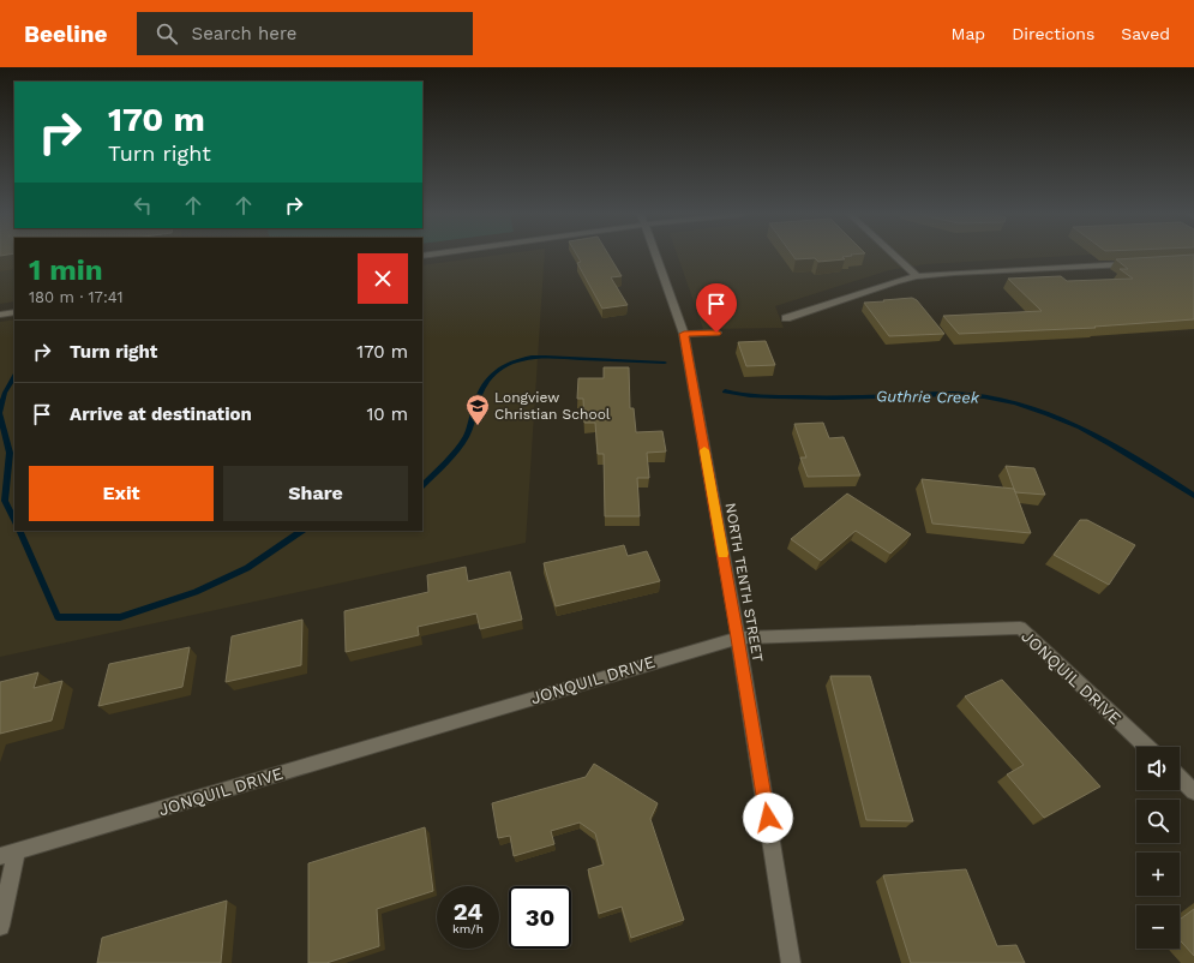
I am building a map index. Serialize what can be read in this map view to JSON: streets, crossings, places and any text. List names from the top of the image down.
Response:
{
  "streets": {
    "street": ["NORTH TENTH STREET", "JONQUIL DRIVE"]
  },
  "crossings": [
    ["NORTH TENTH STREET", "JONQUIL DRIVE"]
  ],
  "water": ["Guthrie Creek"],
  "places": {
    "school or university": ["Longview Christian School"]
  },
  "page": {
    "header": "Beeline",
    "search": "Search here",
    "nav": ["Map", "Directions", "Saved"],
    "turn": ["170 m", "Turn right"],
    "heading": ["1 min", "180 m · 17:41"],
    "list": [
      {
        "name": "Turn right",
        "value": "170 m"
      },
      {
        "name": "Arrive at destination",
        "value": "10 m"
      }
    ],
    "buttons": ["Exit", "Share"],
    "map_buttons": ["+", "−"],
    "speed": "24 km/h",
    "limit": "30"
  }
}
